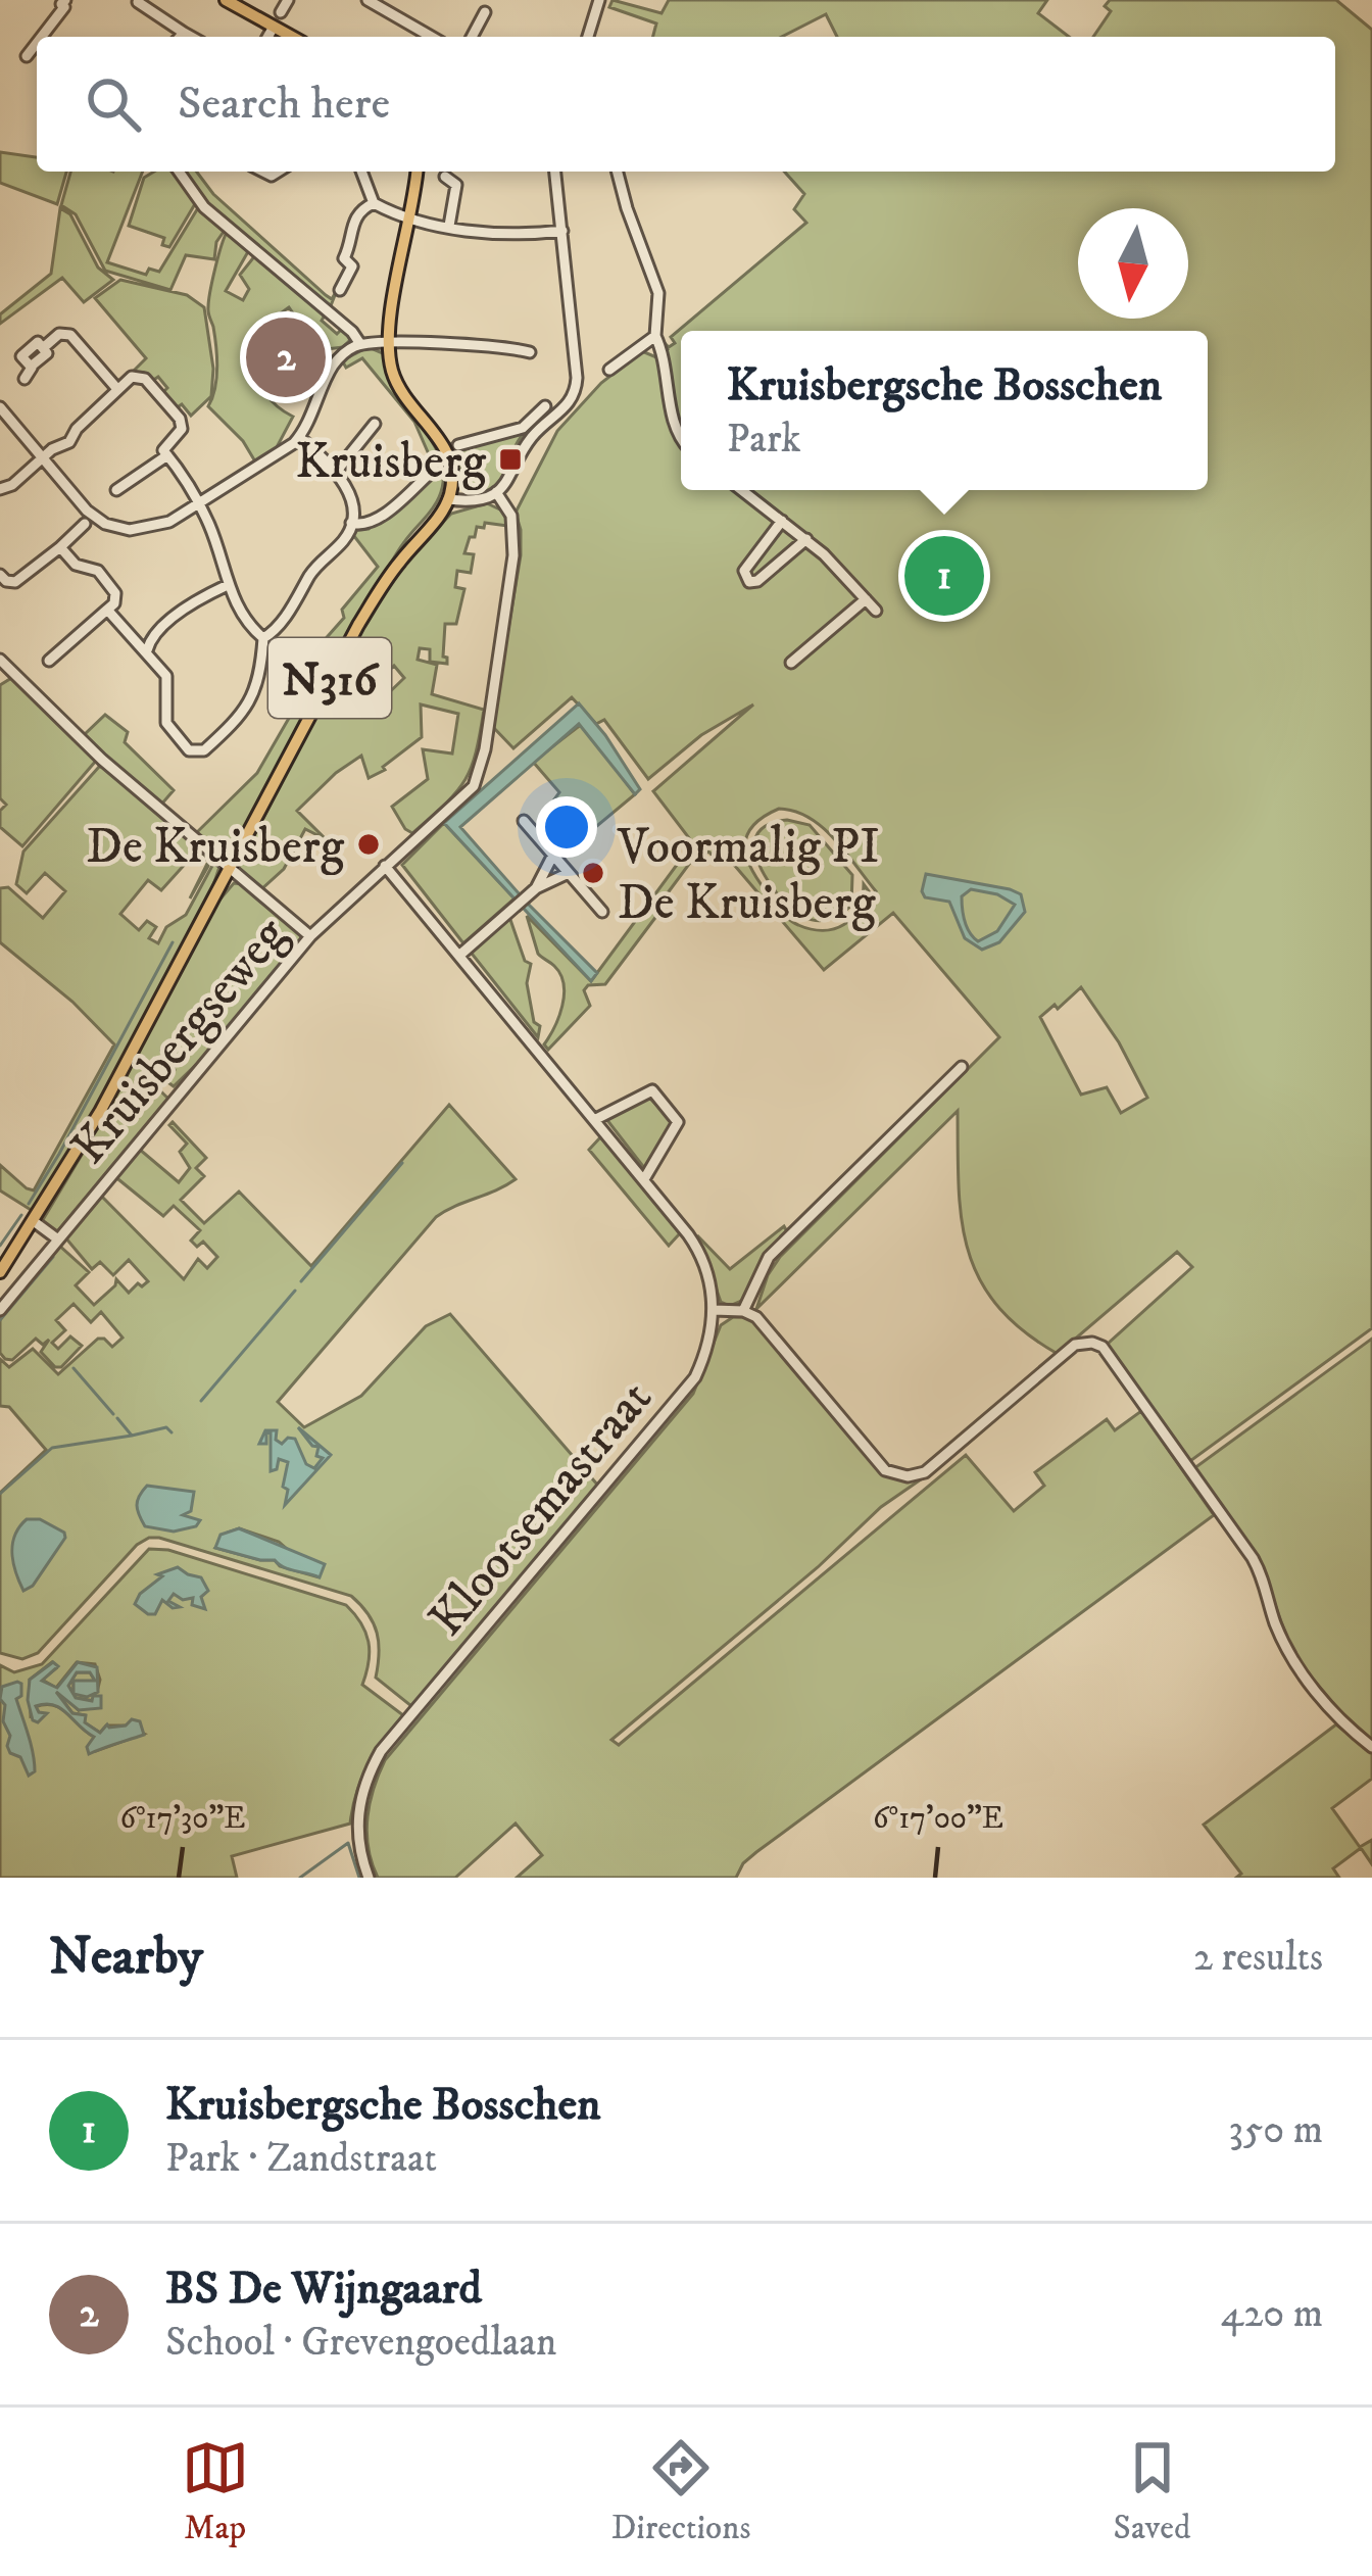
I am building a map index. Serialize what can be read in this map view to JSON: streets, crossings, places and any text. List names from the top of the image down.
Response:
{
  "streets": {
    "main road": ["N316"],
    "street": ["Kruisbergseweg", "Klootsemastraat"]
  },
  "places": {
    "transit": ["Kruisberg"],
    "other": ["De Kruisberg", "Voormalig PI De Kruisberg"]
  },
  "north": "bottom",
  "page": {
    "search": "Search here",
    "pins": ["2", "1"],
    "popup": ["Kruisbergsche Bosschen", "Park"],
    "heading": ["Nearby", "2 results"],
    "list": [
      {
        "mark": "1",
        "name": "Kruisbergsche Bosschen",
        "note": "Park · Zandstraat",
        "value": "350 m"
      },
      {
        "mark": "2",
        "name": "BS De Wijngaard",
        "note": "School · Grevengoedlaan",
        "value": "420 m"
      }
    ],
    "nav": ["Map", "Directions", "Saved"]
  },
  "coordinates": ["6°17'30\"E", "6°17'00\"E"]
}
